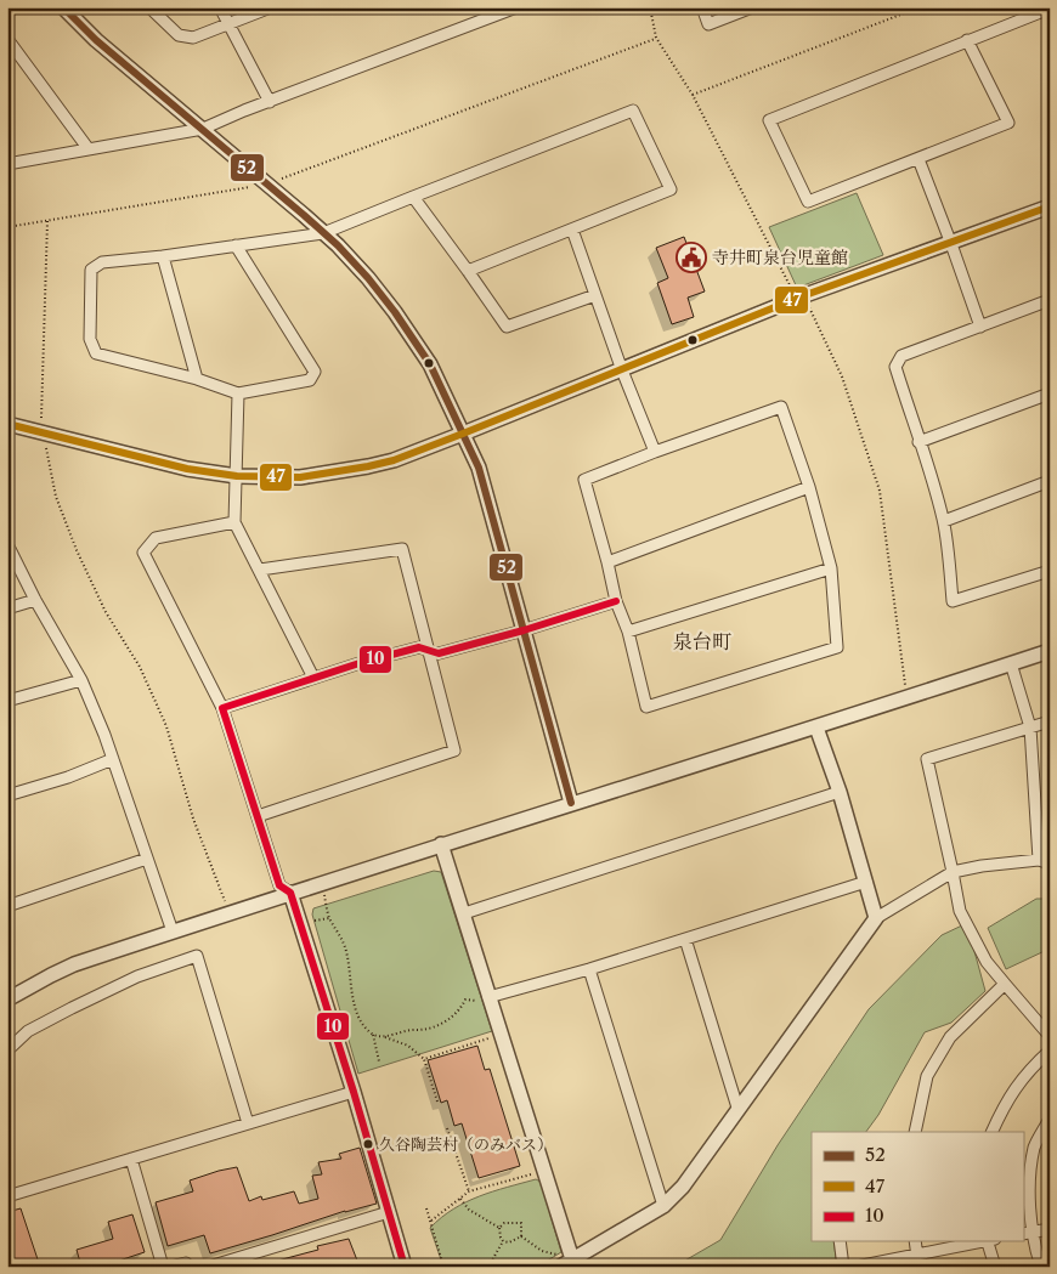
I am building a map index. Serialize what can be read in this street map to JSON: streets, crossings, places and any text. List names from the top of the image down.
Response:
{
  "districts": ["泉台町"],
  "places": {
    "public building": ["寺井町泉台児童館"],
    "other": ["久谷陶芸村（のみバス）"]
  },
  "lines": ["transit line 52", "transit line 47", "transit line 10"],
  "legend": ["52", "47", "10"]
}
